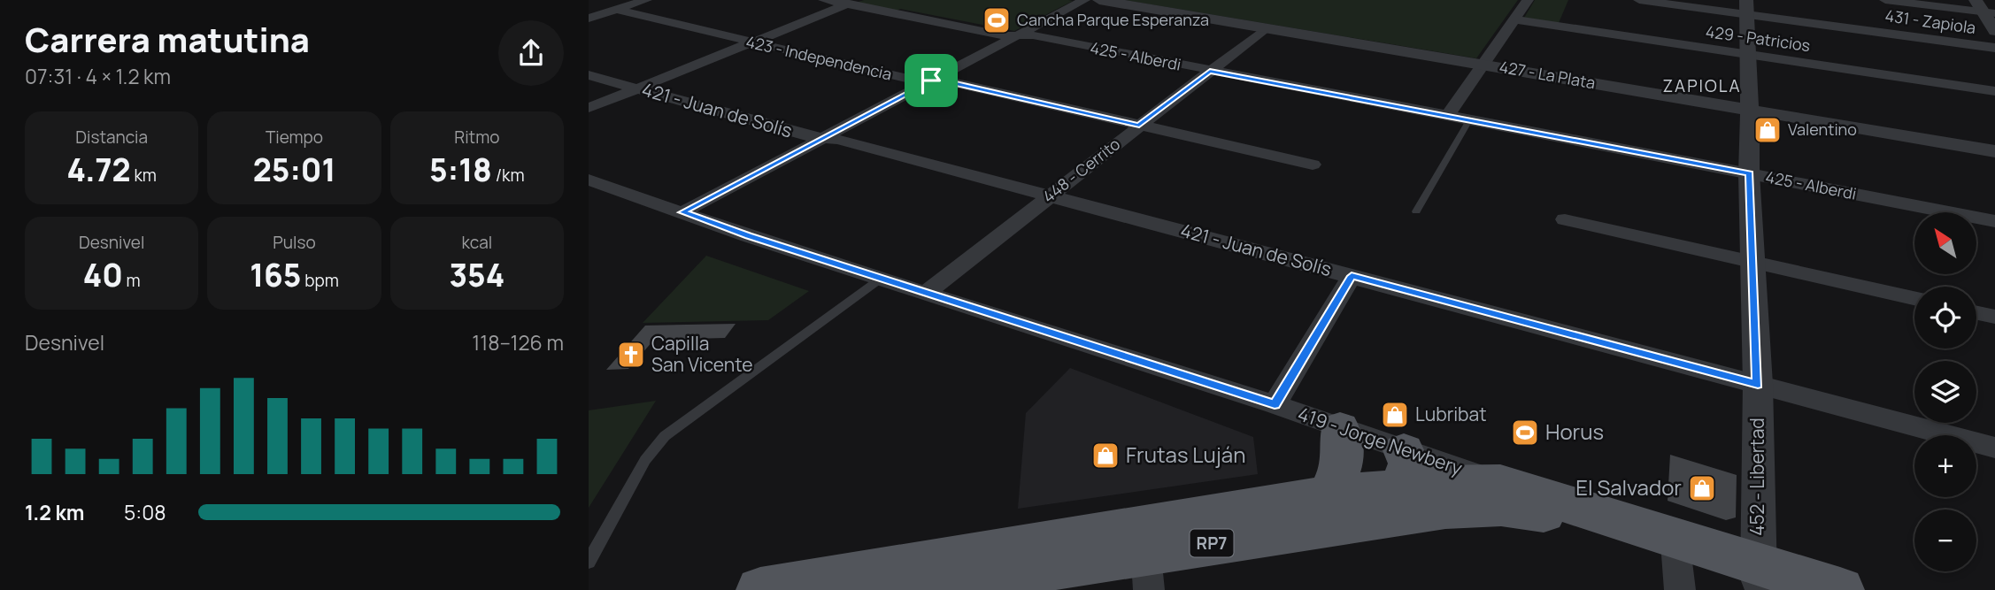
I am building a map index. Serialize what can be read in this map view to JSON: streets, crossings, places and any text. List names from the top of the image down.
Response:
{
  "streets": {
    "main road": ["RP7"],
    "street": [
      "431 - Zapiola",
      "429 - Patricios",
      "425 - Alberdi",
      "423 - Independencia",
      "427 - La Plata",
      "421 - Juan de Solís",
      "448 - Cerrito",
      "419 - Jorge Newbery",
      "452 - Libertad"
    ]
  },
  "crossings": [
    ["431 - Zapiola", "452 - Libertad"],
    ["429 - Patricios", "452 - Libertad"],
    ["425 - Alberdi", "448 - Cerrito"],
    ["425 - Alberdi", "452 - Libertad"],
    ["423 - Independencia", "448 - Cerrito"],
    ["427 - La Plata", "448 - Cerrito"],
    ["427 - La Plata", "452 - Libertad"],
    ["421 - Juan de Solís", "448 - Cerrito"],
    ["421 - Juan de Solís", "452 - Libertad"],
    ["448 - Cerrito", "419 - Jorge Newbery"],
    ["419 - Jorge Newbery", "RP7"],
    ["452 - Libertad", "RP7"]
  ],
  "districts": ["ZAPIOLA"],
  "places": {
    "sports": ["Cancha Parque Esperanza", "Horus"],
    "shop": [
      "Valentino",
      "Lubribat",
      "Frutas Luján",
      "El Salvador"
    ],
    "church": ["Capilla San Vicente"]
  },
  "north": "top left",
  "page": {
    "heading": ["Carrera matutina", "07:31 · 4 × 1.2 km"],
    "stats": [
      ["Distancia", "4.72 km"],
      ["Tiempo", "25:01"],
      ["Ritmo", "5:18 /km"],
      ["Desnivel", "40 m"],
      ["Pulso", "165 bpm"],
      ["kcal", "354"]
    ],
    "map_buttons": ["+", "−"],
    "chart": ["Desnivel", "118–126 m"],
    "list": [
      {
        "name": "1.2 km",
        "note": "5:08"
      }
    ]
  }
}
